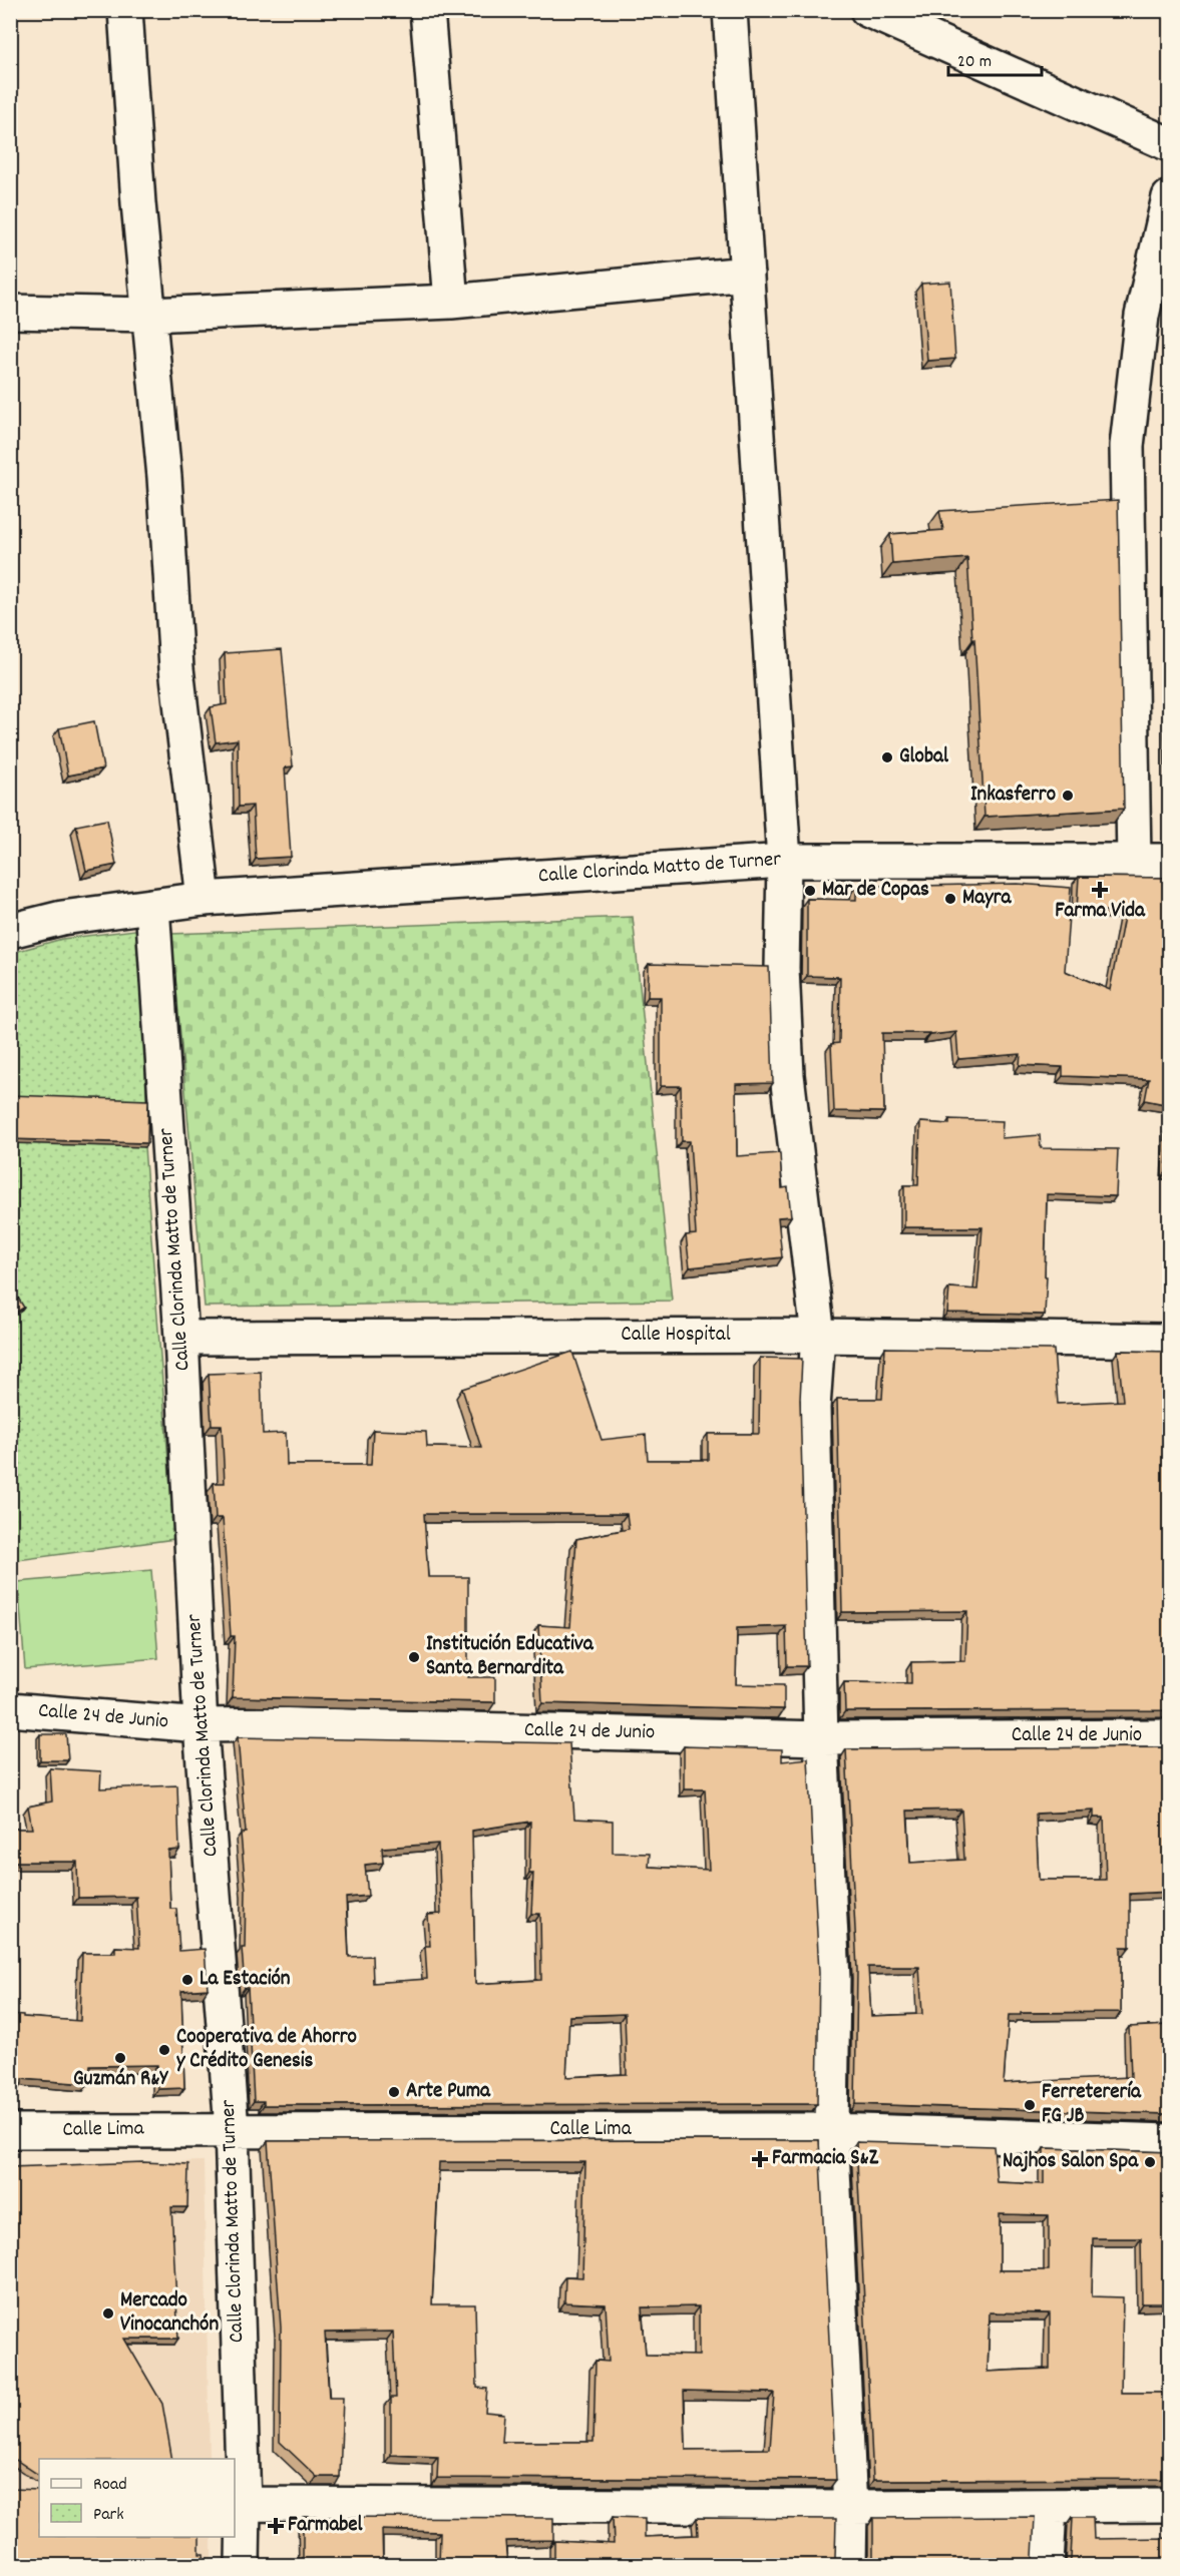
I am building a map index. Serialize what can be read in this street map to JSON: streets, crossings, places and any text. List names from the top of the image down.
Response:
{
  "streets": {
    "street": [
      "Calle Clorinda Matto de Turner",
      "Calle Hospital",
      "Calle 24 de Junio",
      "Calle Lima"
    ]
  },
  "crossings": [
    ["Calle Clorinda Matto de Turner", "Calle Hospital"],
    ["Calle Clorinda Matto de Turner", "Calle 24 de Junio"],
    ["Calle Clorinda Matto de Turner", "Calle Lima"]
  ],
  "places": {
    "other": [
      "Global",
      "Inkasferro",
      "Mar de Copas",
      "Mayra",
      "Institución Educativa Santa Bernardita",
      "La Estación",
      "Cooperativa de Ahorro y Crédito Genesis",
      "Guzmán R&Y",
      "Arte Puma",
      "Ferreterería FG JB",
      "Najhos Salon Spa",
      "Mercado Vinocanchón"
    ],
    "health": ["Farma Vida", "Farmacia S&Z", "Farmabel"]
  },
  "legend": ["Road", "Park"],
  "scale_bar": "20 m"
}
